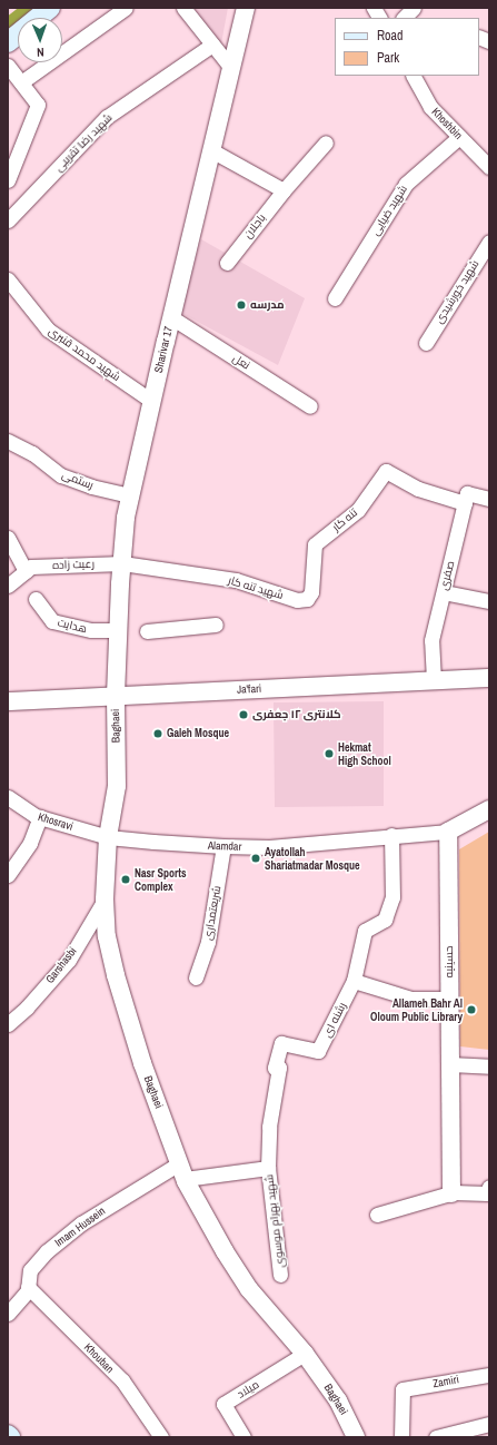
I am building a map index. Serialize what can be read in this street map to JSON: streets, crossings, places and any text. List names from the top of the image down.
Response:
{
  "streets": {
    "street": [
      "Khoshbin",
      "شهید رضا تقریبی",
      "شهید ضیایی",
      "باجلان",
      "شهید خورشیدی",
      "Sharivar 17",
      "شهید محمد قنبری",
      "نعل",
      "رستمی",
      "تنه کار",
      "رعیت زاده",
      "صفری",
      "شهید تنه کار",
      "هدایت",
      "Ja'fari",
      "Baghaei",
      "Khosravi",
      "Alamdar",
      "شریعتمداری",
      "حسینیه",
      "Garshasbi",
      "رشنه ای",
      "شهید بهرام موسوی",
      "Imam Hussein",
      "Khouban",
      "Zamiri",
      "میلاد"
    ]
  },
  "crossings": [
    ["Khoshbin", "شهید ضیایی"],
    ["Sharivar 17", "شهید محمد قنبری"],
    ["Sharivar 17", "نعل"],
    ["Sharivar 17", "رستمی"],
    ["Sharivar 17", "رعیت زاده"],
    ["Sharivar 17", "شهید تنه کار"],
    ["Sharivar 17", "هدایت"],
    ["Sharivar 17", "Ja'fari"],
    ["Sharivar 17", "Baghaei"],
    ["تنه کار", "صفری"],
    ["تنه کار", "شهید تنه کار"],
    ["رعیت زاده", "شهید تنه کار"],
    ["صفری", "Ja'fari"],
    ["Ja'fari", "Baghaei"],
    ["Baghaei", "Khosravi"],
    ["Baghaei", "Alamdar"],
    ["Baghaei", "Garshasbi"],
    ["Baghaei", "Imam Hussein"],
    ["Baghaei", "میلاد"],
    ["Khosravi", "Alamdar"],
    ["Alamdar", "شریعتمداری"],
    ["Alamdar", "حسینیه"],
    ["Alamdar", "رشنه ای"],
    ["رشنه ای", "شهید بهرام موسوی"],
    ["Imam Hussein", "Khouban"]
  ],
  "places": [
    "مدرسه",
    "کلانتری ۱۲ جعفری",
    "Galeh Mosque",
    "Hekmat High School",
    "Ayatollah Shariatmadar Mosque",
    "Nasr Sports Complex",
    "Allameh Bahr Al Oloum Public Library"
  ],
  "legend": ["Road", "Park"],
  "north": "bottom"
}
